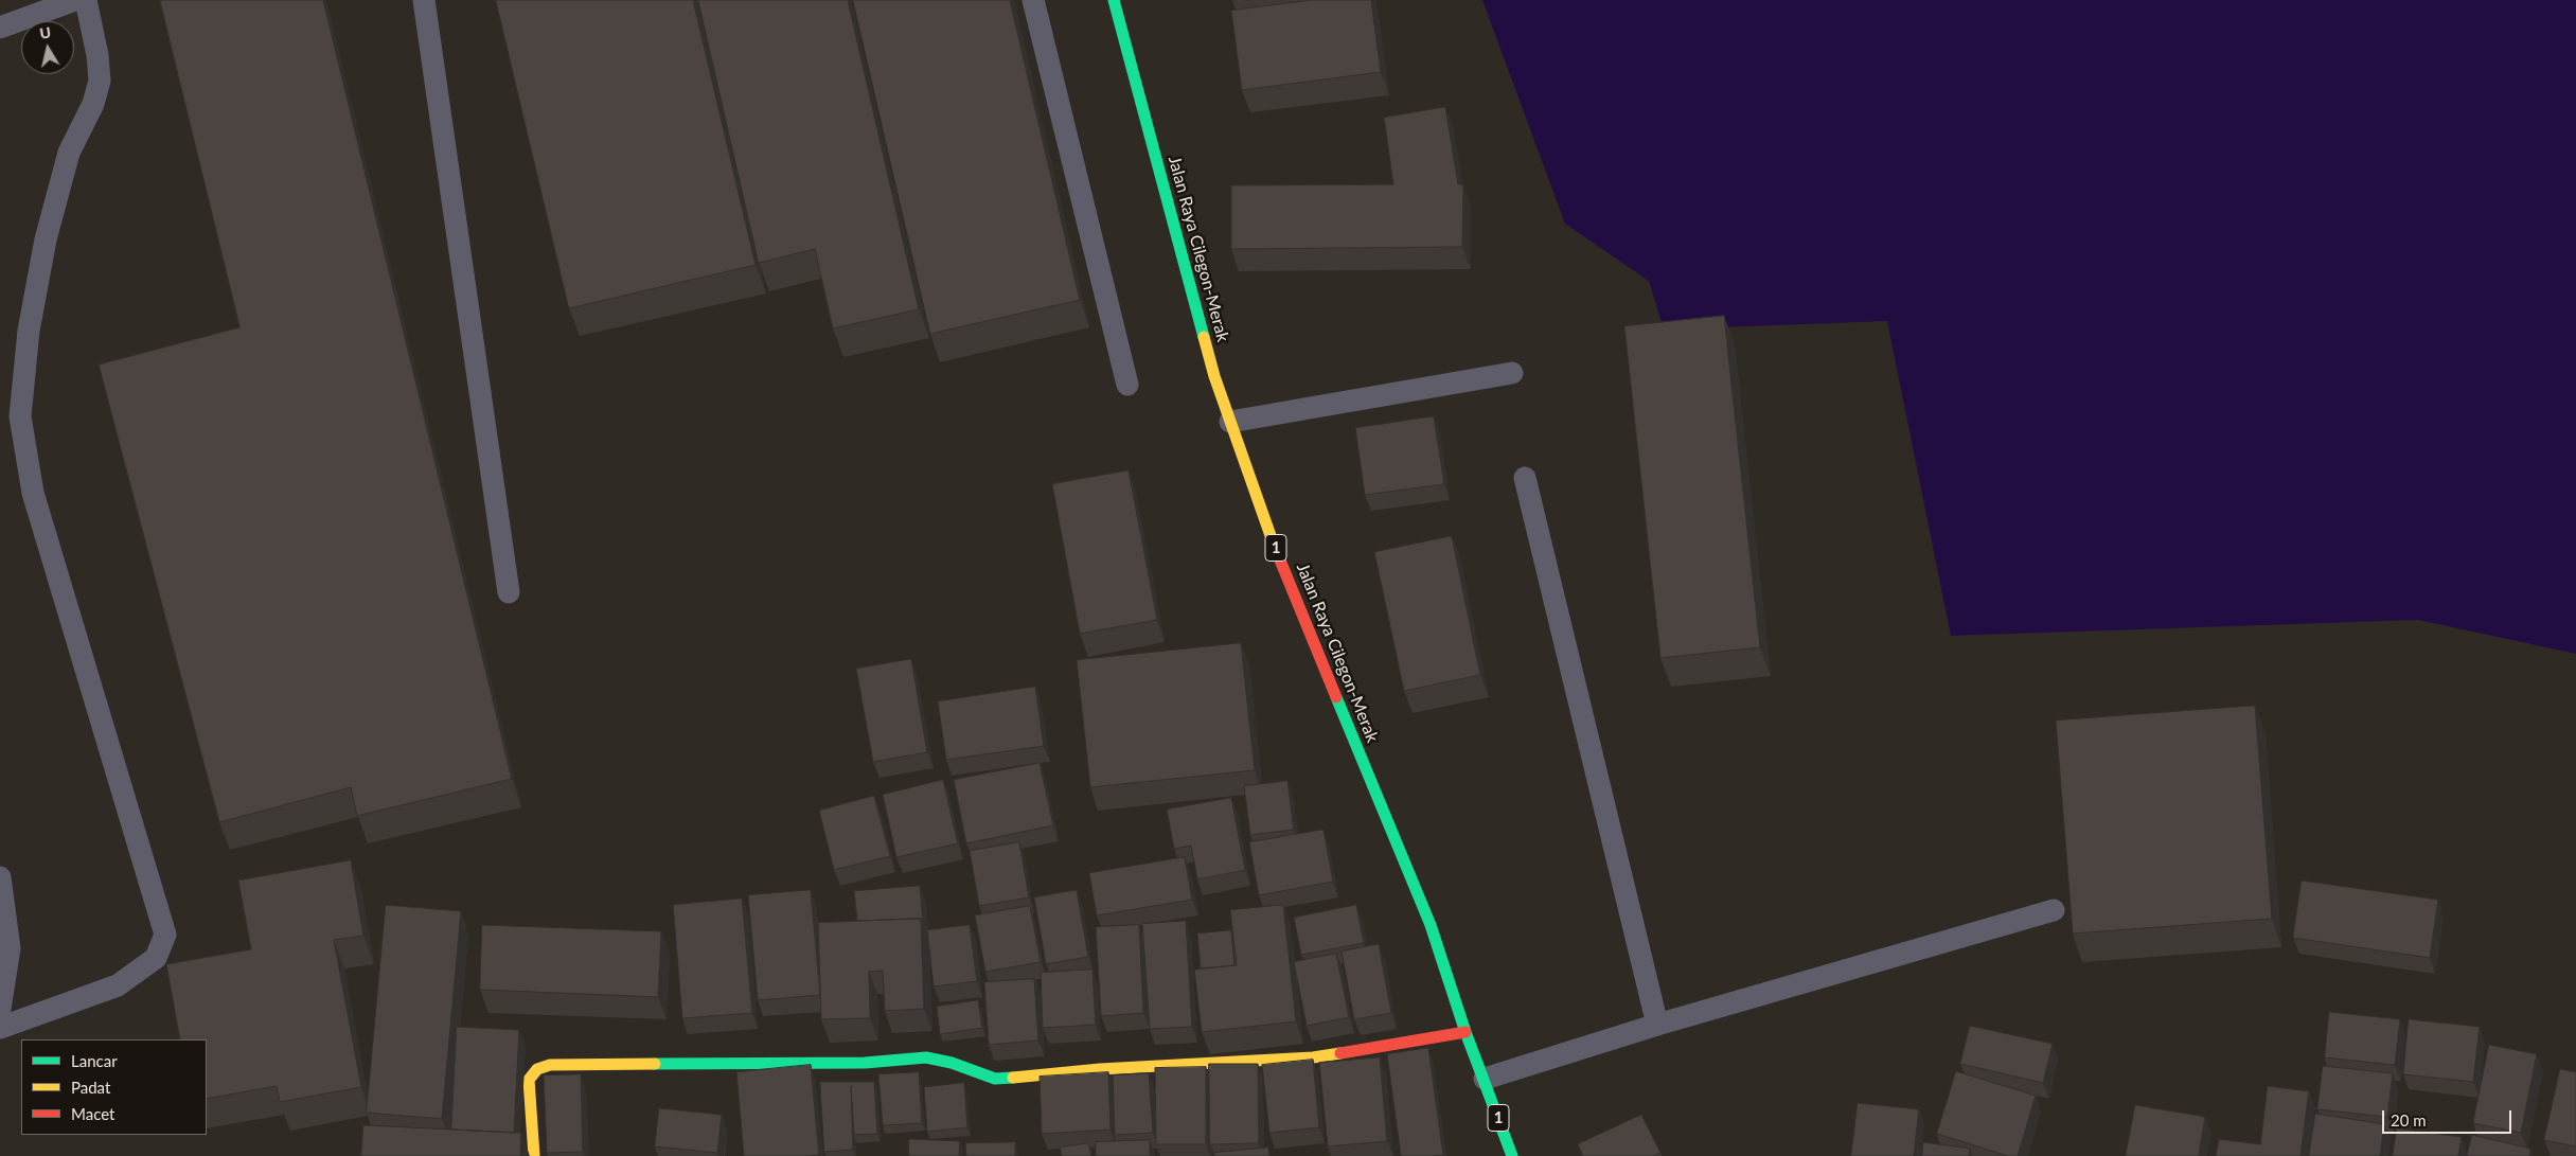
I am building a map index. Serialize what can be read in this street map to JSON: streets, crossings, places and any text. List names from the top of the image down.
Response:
{
  "streets": {
    "main road": ["Jalan Raya Cilegon-Merak", "1"]
  },
  "legend": ["Lancar", "Padat", "Macet"],
  "scale_bar": "20 m",
  "north": "top"
}
